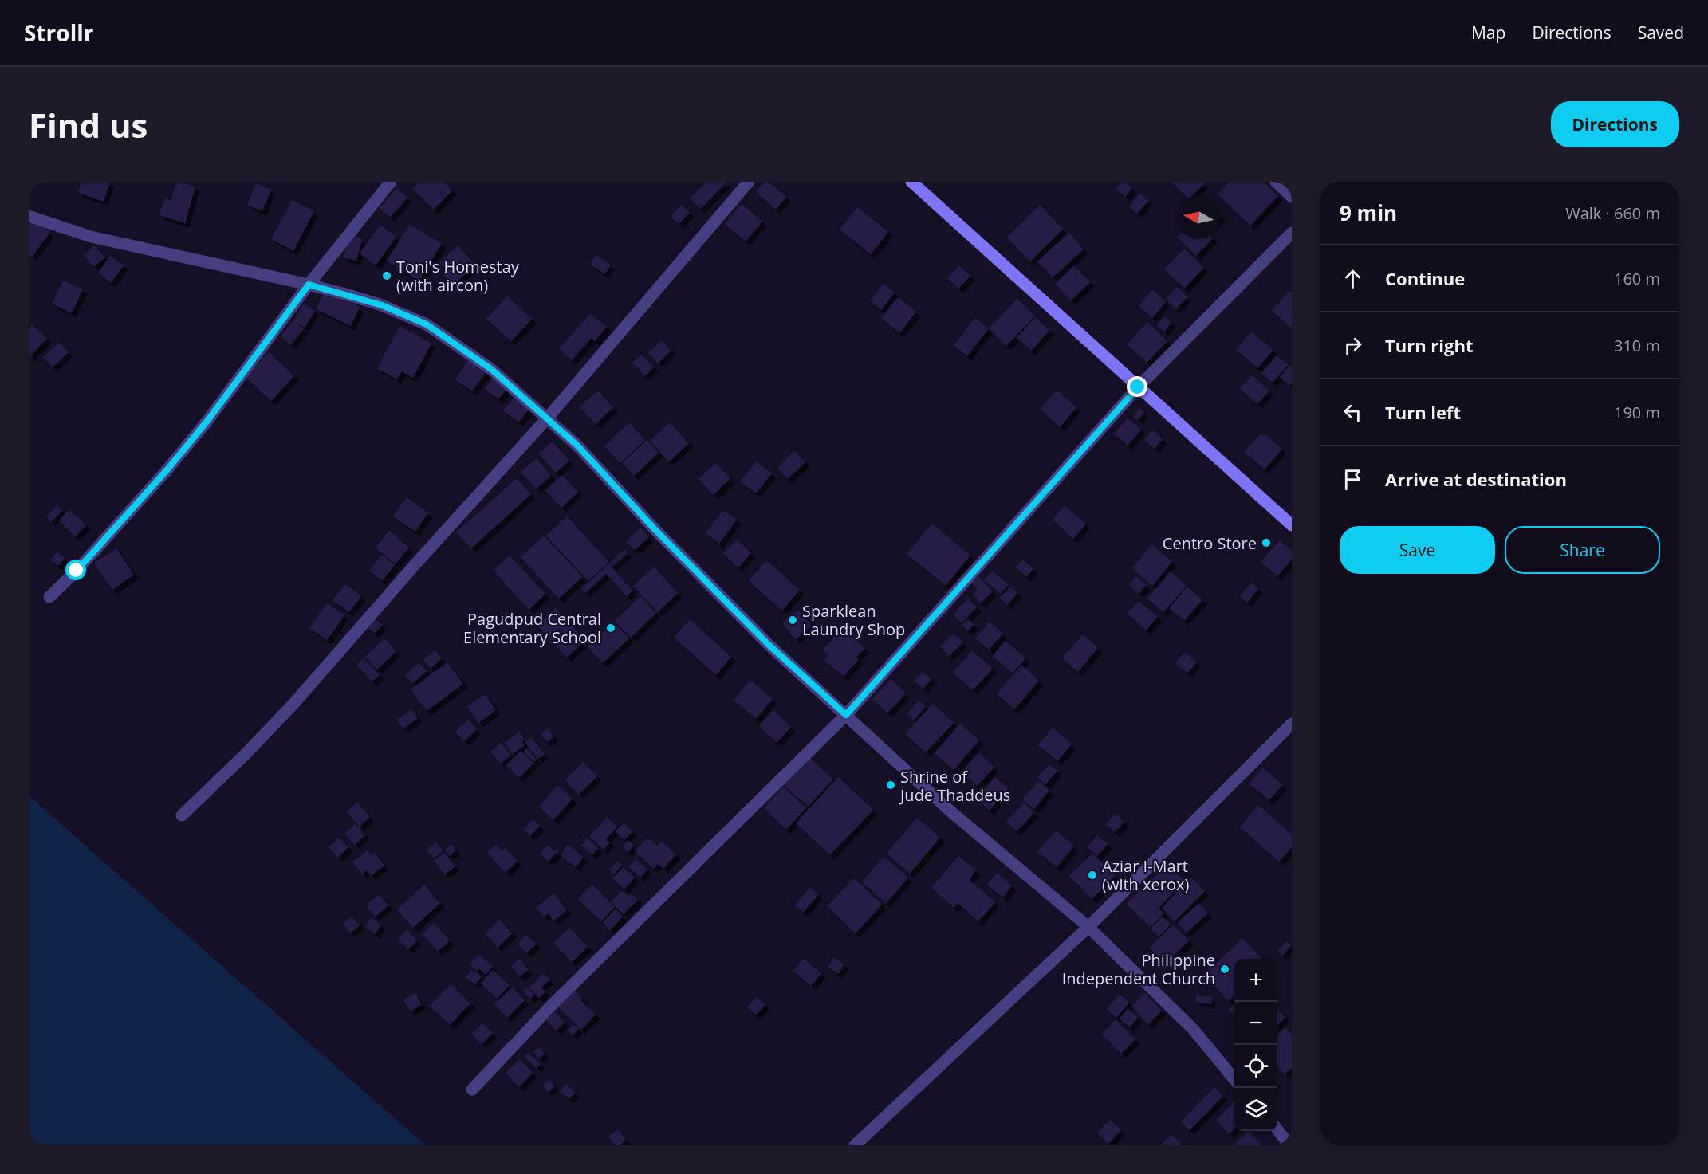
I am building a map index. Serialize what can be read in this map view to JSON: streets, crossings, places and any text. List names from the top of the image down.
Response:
{
  "places": [
    "Toni's Homestay (with aircon)",
    "Centro Store",
    "Sparklean Laundry Shop",
    "Pagudpud Central Elementary School",
    "Shrine of Jude Thaddeus",
    "Aziar I-Mart (with xerox)",
    "Philippine Independent Church"
  ],
  "north": "left",
  "page": {
    "header": "Strollr",
    "nav": ["Map", "Directions", "Saved"],
    "buttons": [
      "Directions",
      ["Save", "Share"]
    ],
    "title": "Find us",
    "heading": ["9 min", "Walk · 660 m"],
    "list": [
      ["Continue", "160 m"],
      ["Turn right", "310 m"],
      ["Turn left", "190 m"],
      "Arrive at destination"
    ],
    "map_buttons": ["+", "−"]
  }
}
